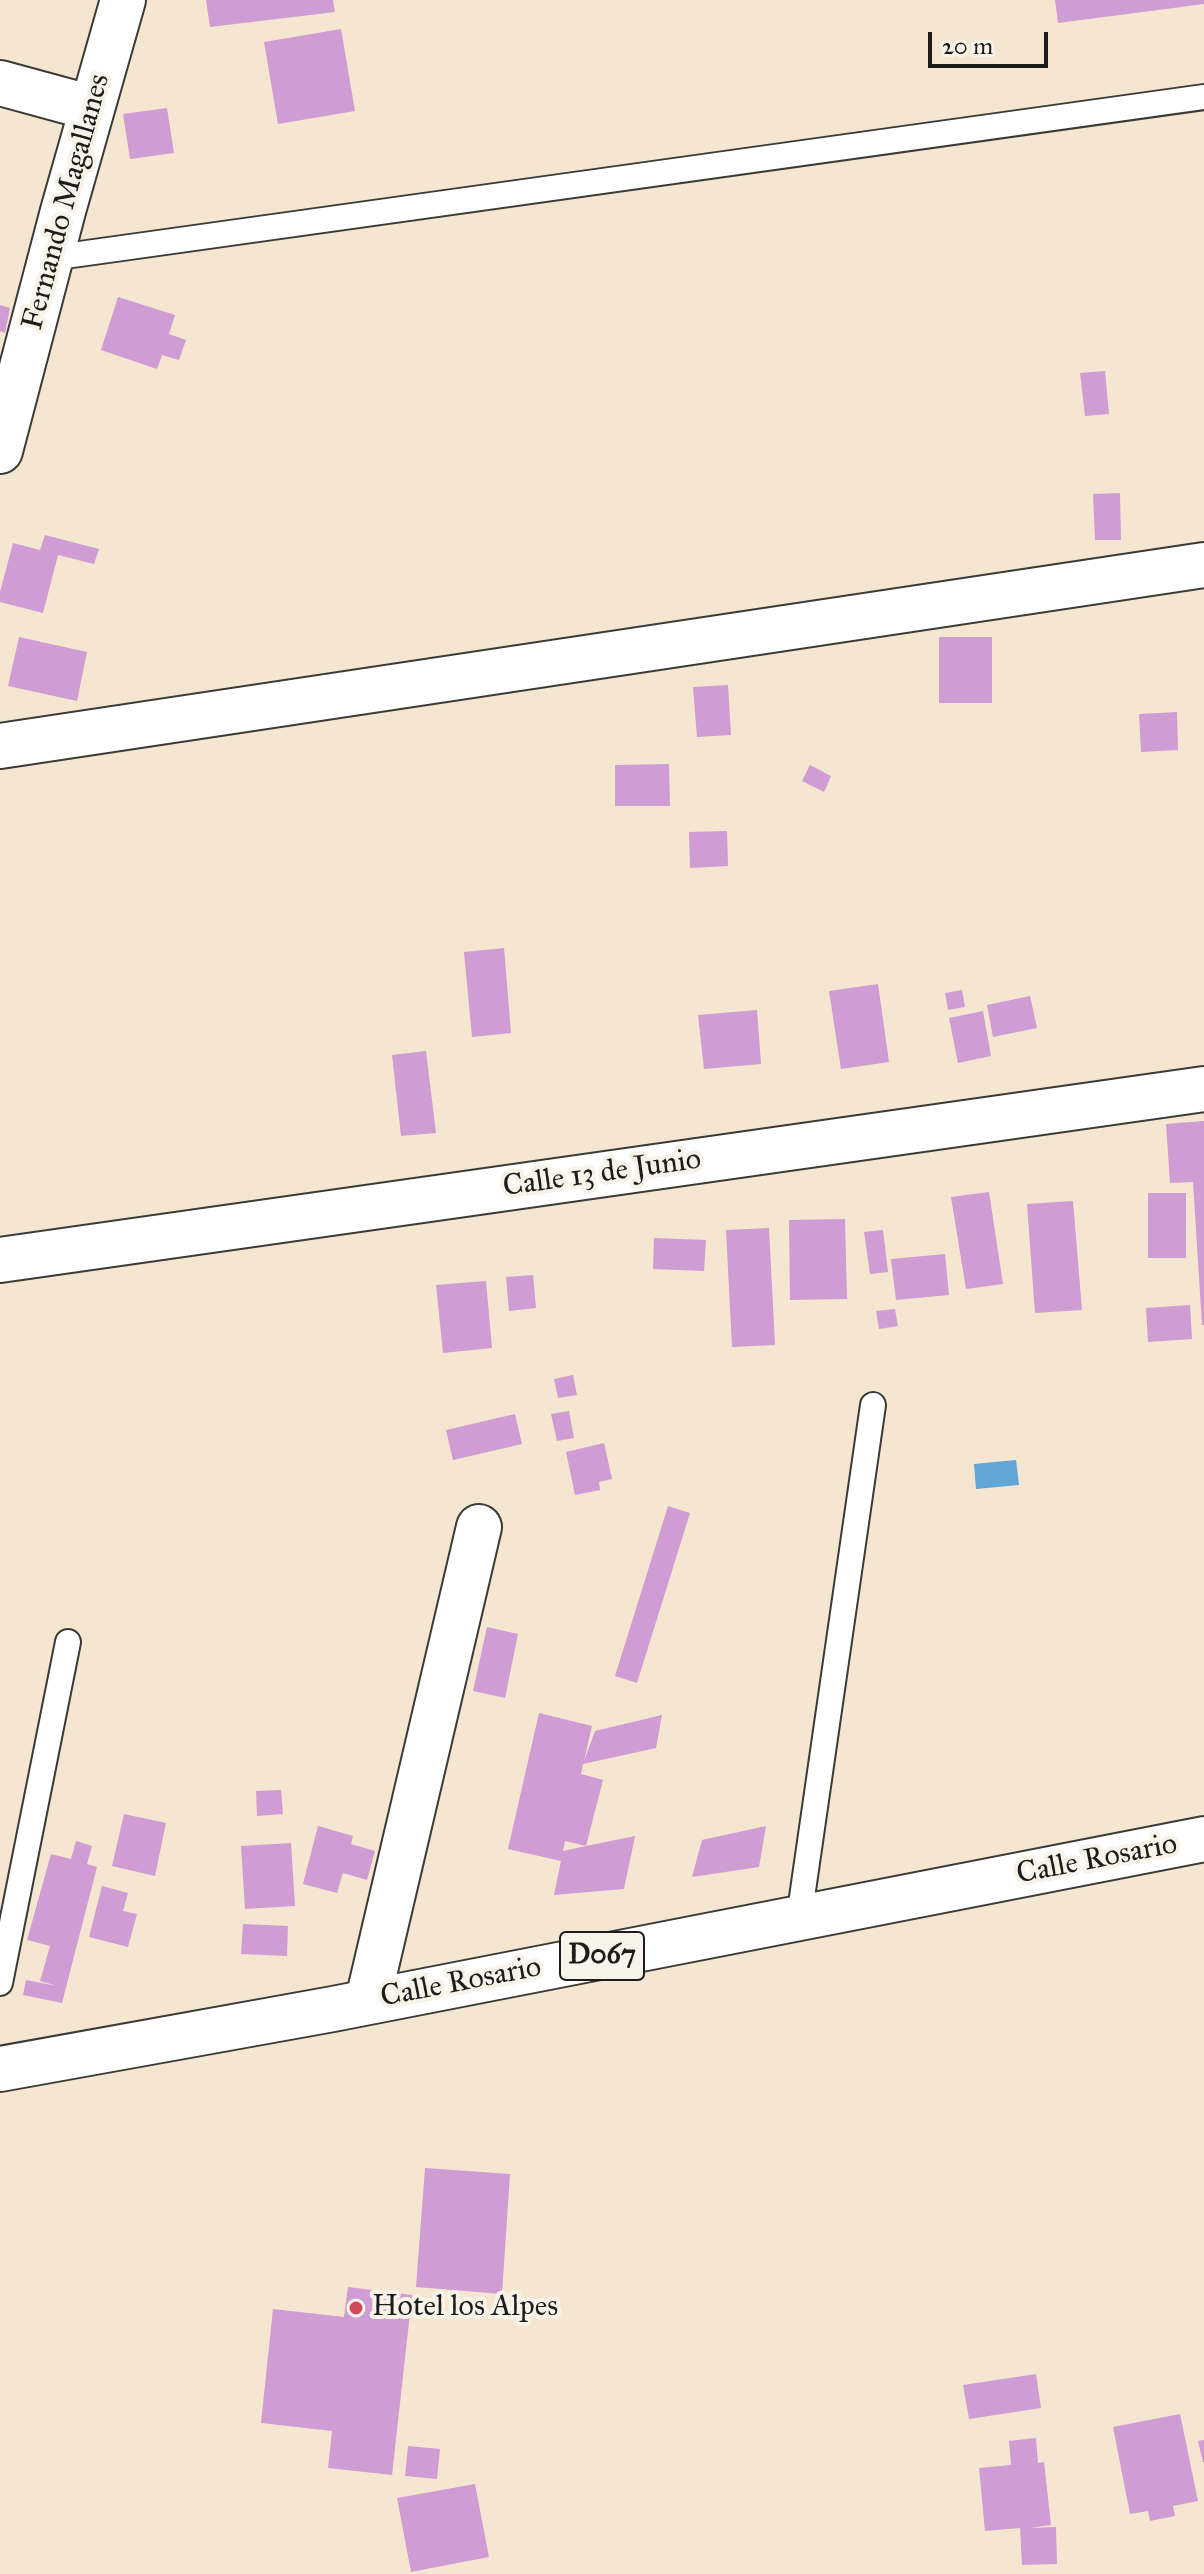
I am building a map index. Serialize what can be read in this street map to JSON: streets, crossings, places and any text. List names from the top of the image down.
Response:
{
  "streets": {
    "street": [
      "Fernando Magallanes",
      "Calle 13 de Junio",
      "Calle Rosario",
      "D067"
    ]
  },
  "places": ["Hotel los Alpes"],
  "scale_bar": "20 m"
}
